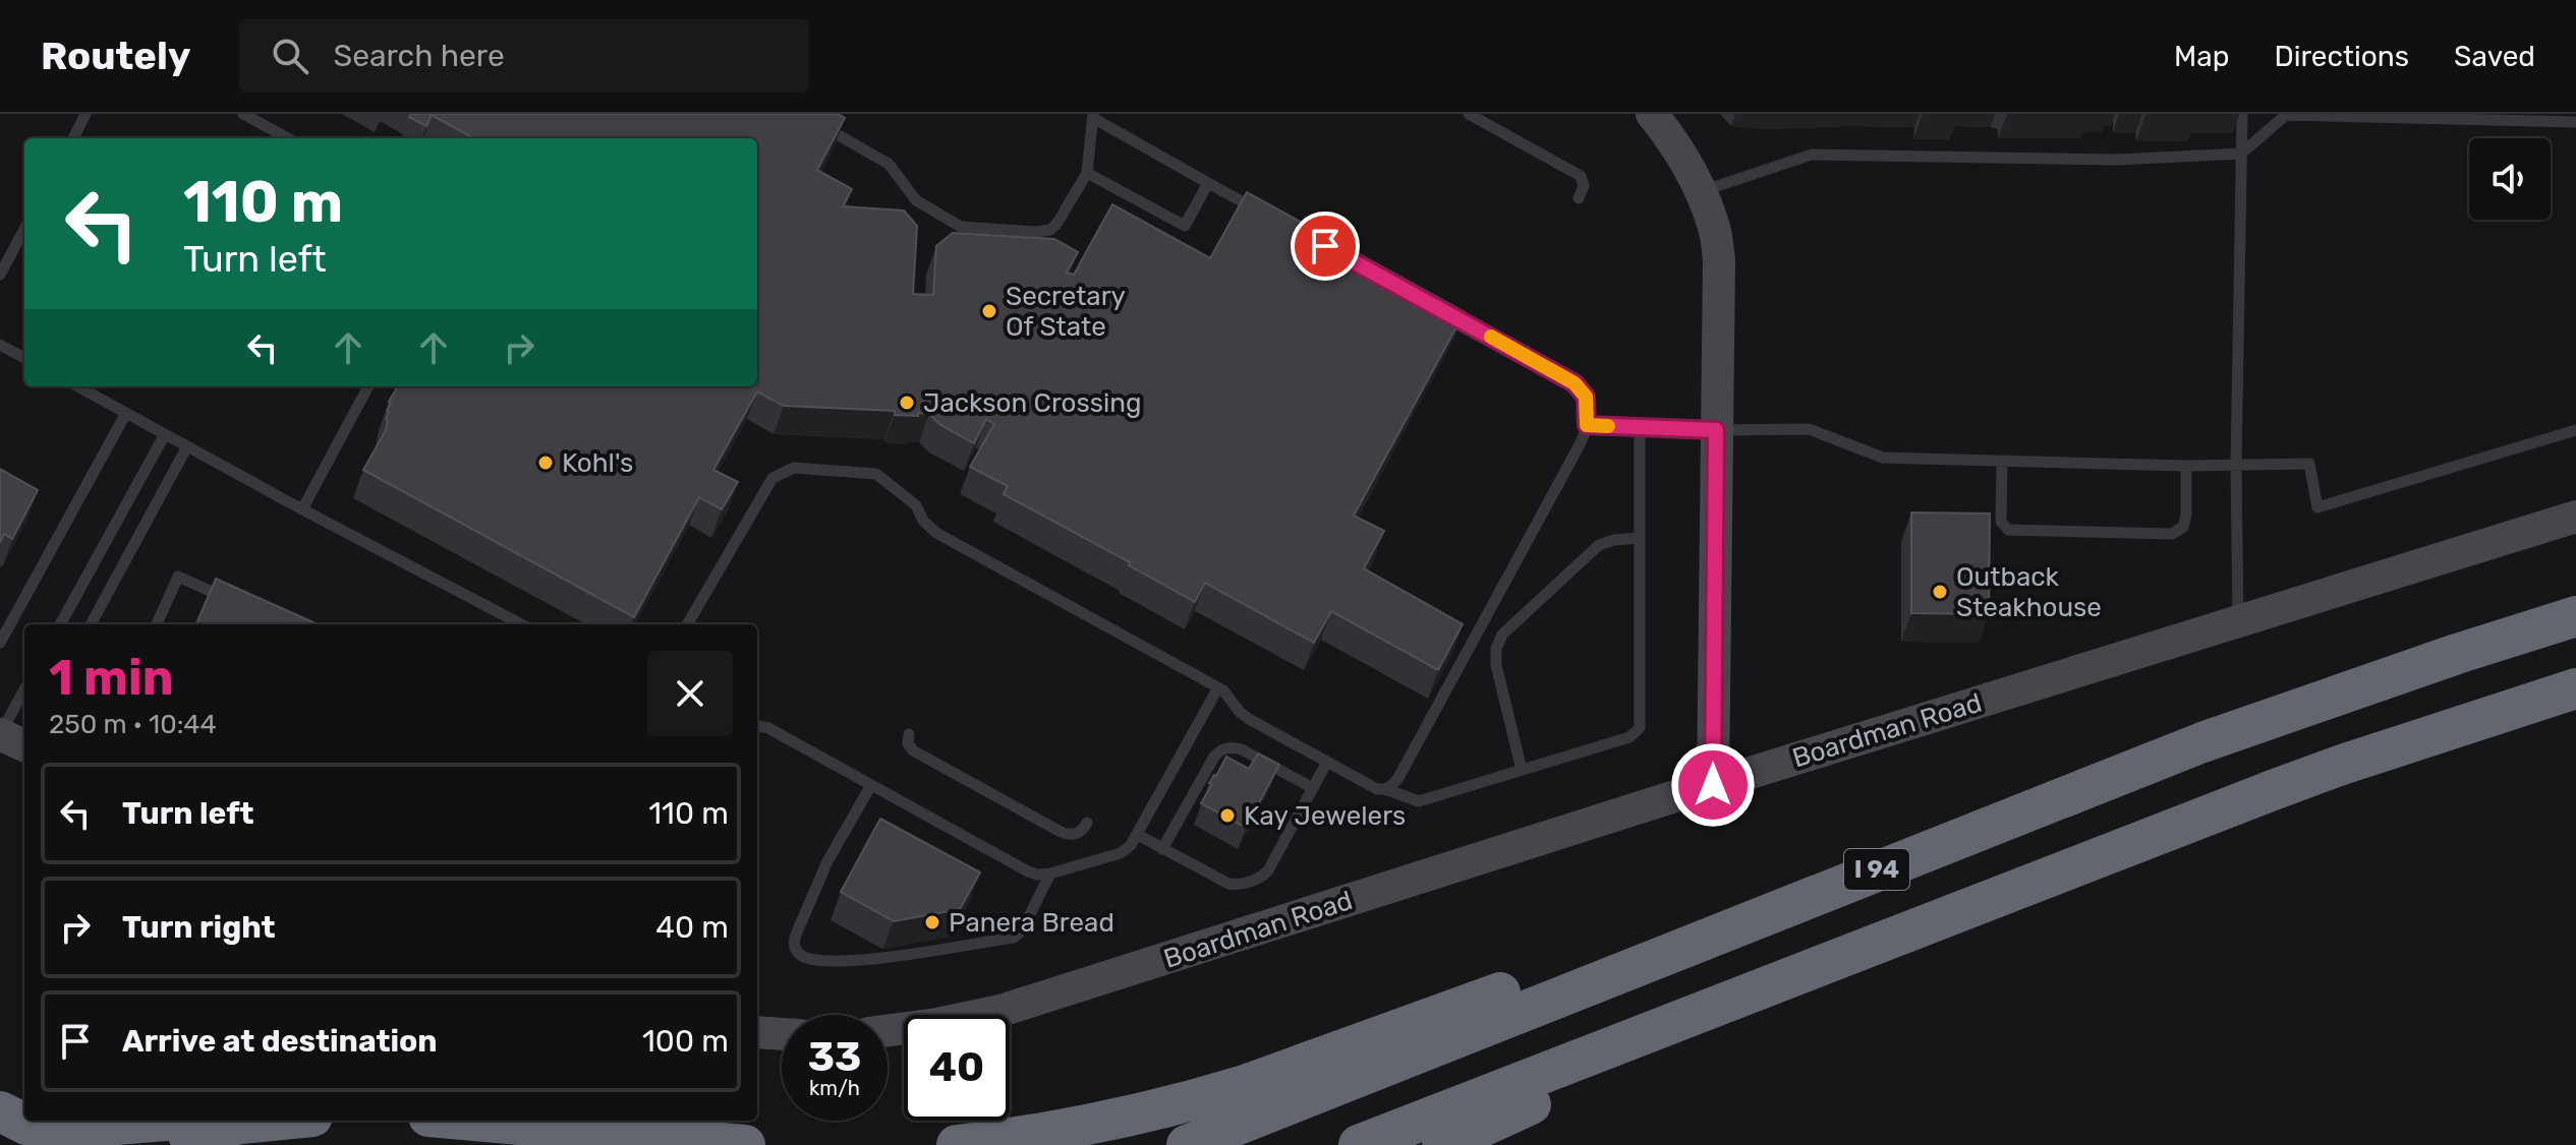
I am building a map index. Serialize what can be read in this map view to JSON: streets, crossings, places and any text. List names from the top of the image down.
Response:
{
  "streets": {
    "highway": ["I 94"],
    "main road": ["Boardman Road"]
  },
  "places": [
    "Secretary Of State",
    "Jackson Crossing",
    "Kohl's",
    "Outback Steakhouse",
    "Kay Jewelers",
    "Panera Bread"
  ],
  "page": {
    "header": "Routely",
    "search": "Search here",
    "nav": ["Map", "Directions", "Saved"],
    "turn": ["110 m", "Turn left"],
    "heading": ["1 min", "250 m · 10:44"],
    "list": [
      {
        "name": "Turn left",
        "value": "110 m"
      },
      {
        "name": "Turn right",
        "value": "40 m"
      },
      {
        "name": "Arrive at destination",
        "value": "100 m"
      }
    ],
    "speed": "33 km/h",
    "limit": "40"
  }
}
